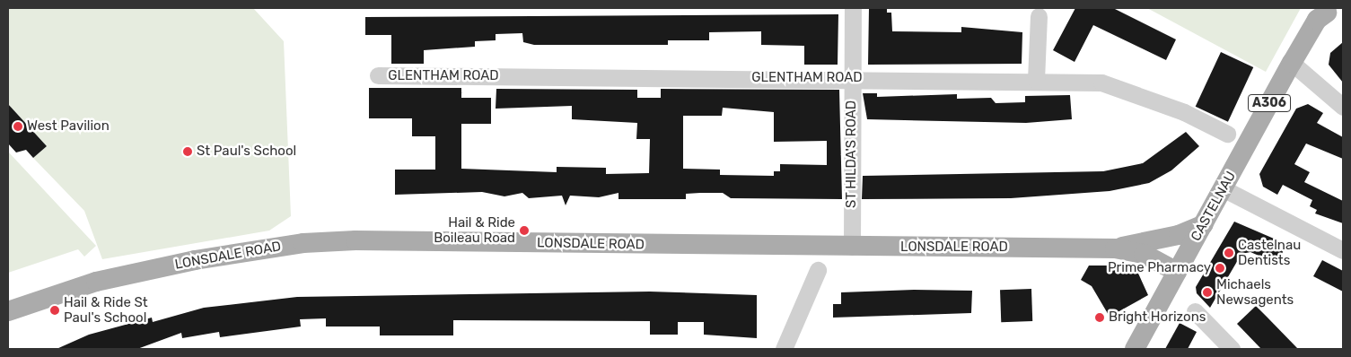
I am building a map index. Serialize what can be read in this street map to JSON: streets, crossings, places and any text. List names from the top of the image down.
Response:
{
  "streets": {
    "main road": ["A306", "CASTELNAU", "LONSDALE ROAD"],
    "street": ["GLENTHAM ROAD", "ST HILDA'S ROAD"]
  },
  "crossings": [
    ["GLENTHAM ROAD", "ST HILDA'S ROAD"],
    ["ST HILDA'S ROAD", "LONSDALE ROAD"],
    ["CASTELNAU", "LONSDALE ROAD"]
  ],
  "places": [
    "West Pavilion",
    "St Paul's School",
    "Hail & Ride Boileau Road",
    "Castelnau Dentists",
    "Prime Pharmacy",
    "Michaels Newsagents",
    "Hail & Ride St Paul's School",
    "Bright Horizons"
  ]
}
